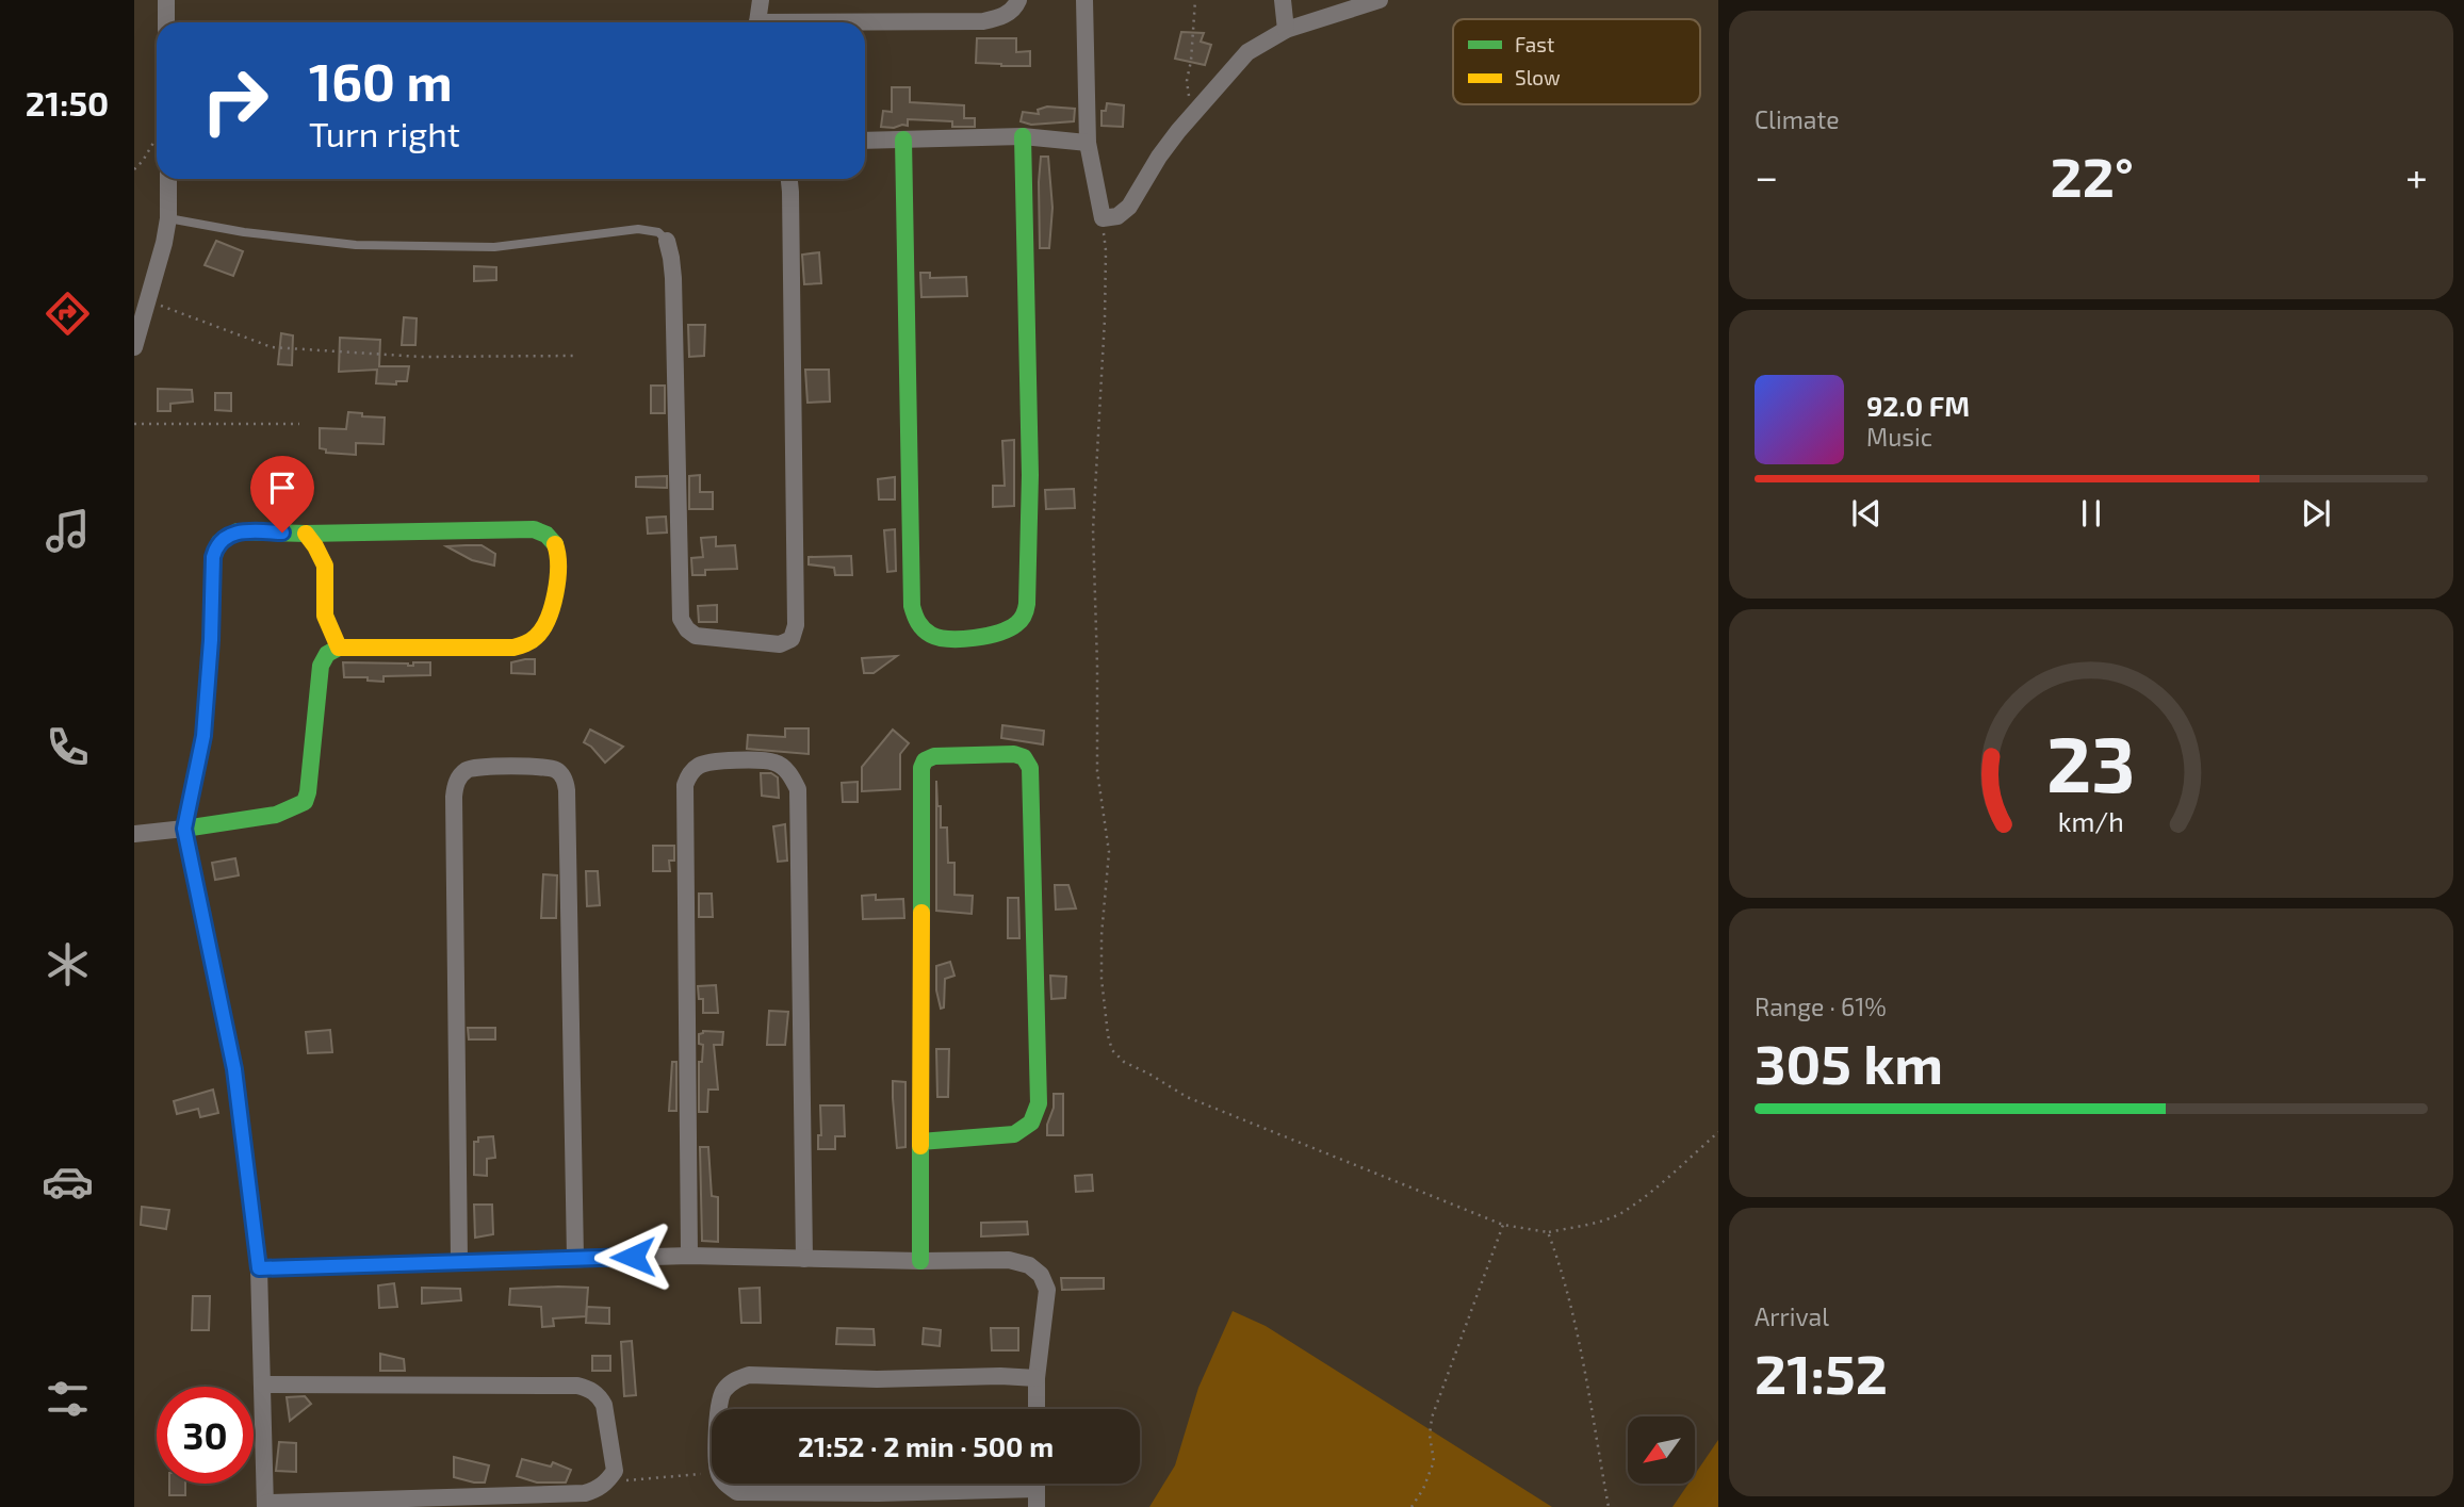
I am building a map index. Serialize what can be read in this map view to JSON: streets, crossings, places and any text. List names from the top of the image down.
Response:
{
  "legend": ["Fast", "Slow"],
  "north": "bottom left",
  "page": {
    "tabs": "21:50",
    "tile": [
      "Climate",
      ["Range · 61%", "305 km"],
      ["Arrival", "21:52"]
    ],
    "turn": ["160 m", "Turn right"],
    "heat": ["−", "22°", "+"],
    "song": ["92.0 FM", "Music"],
    "limit": "30",
    "trip": "21:52 · 2 min · 500 m",
    "gauge": ["23", "km/h"]
  }
}
